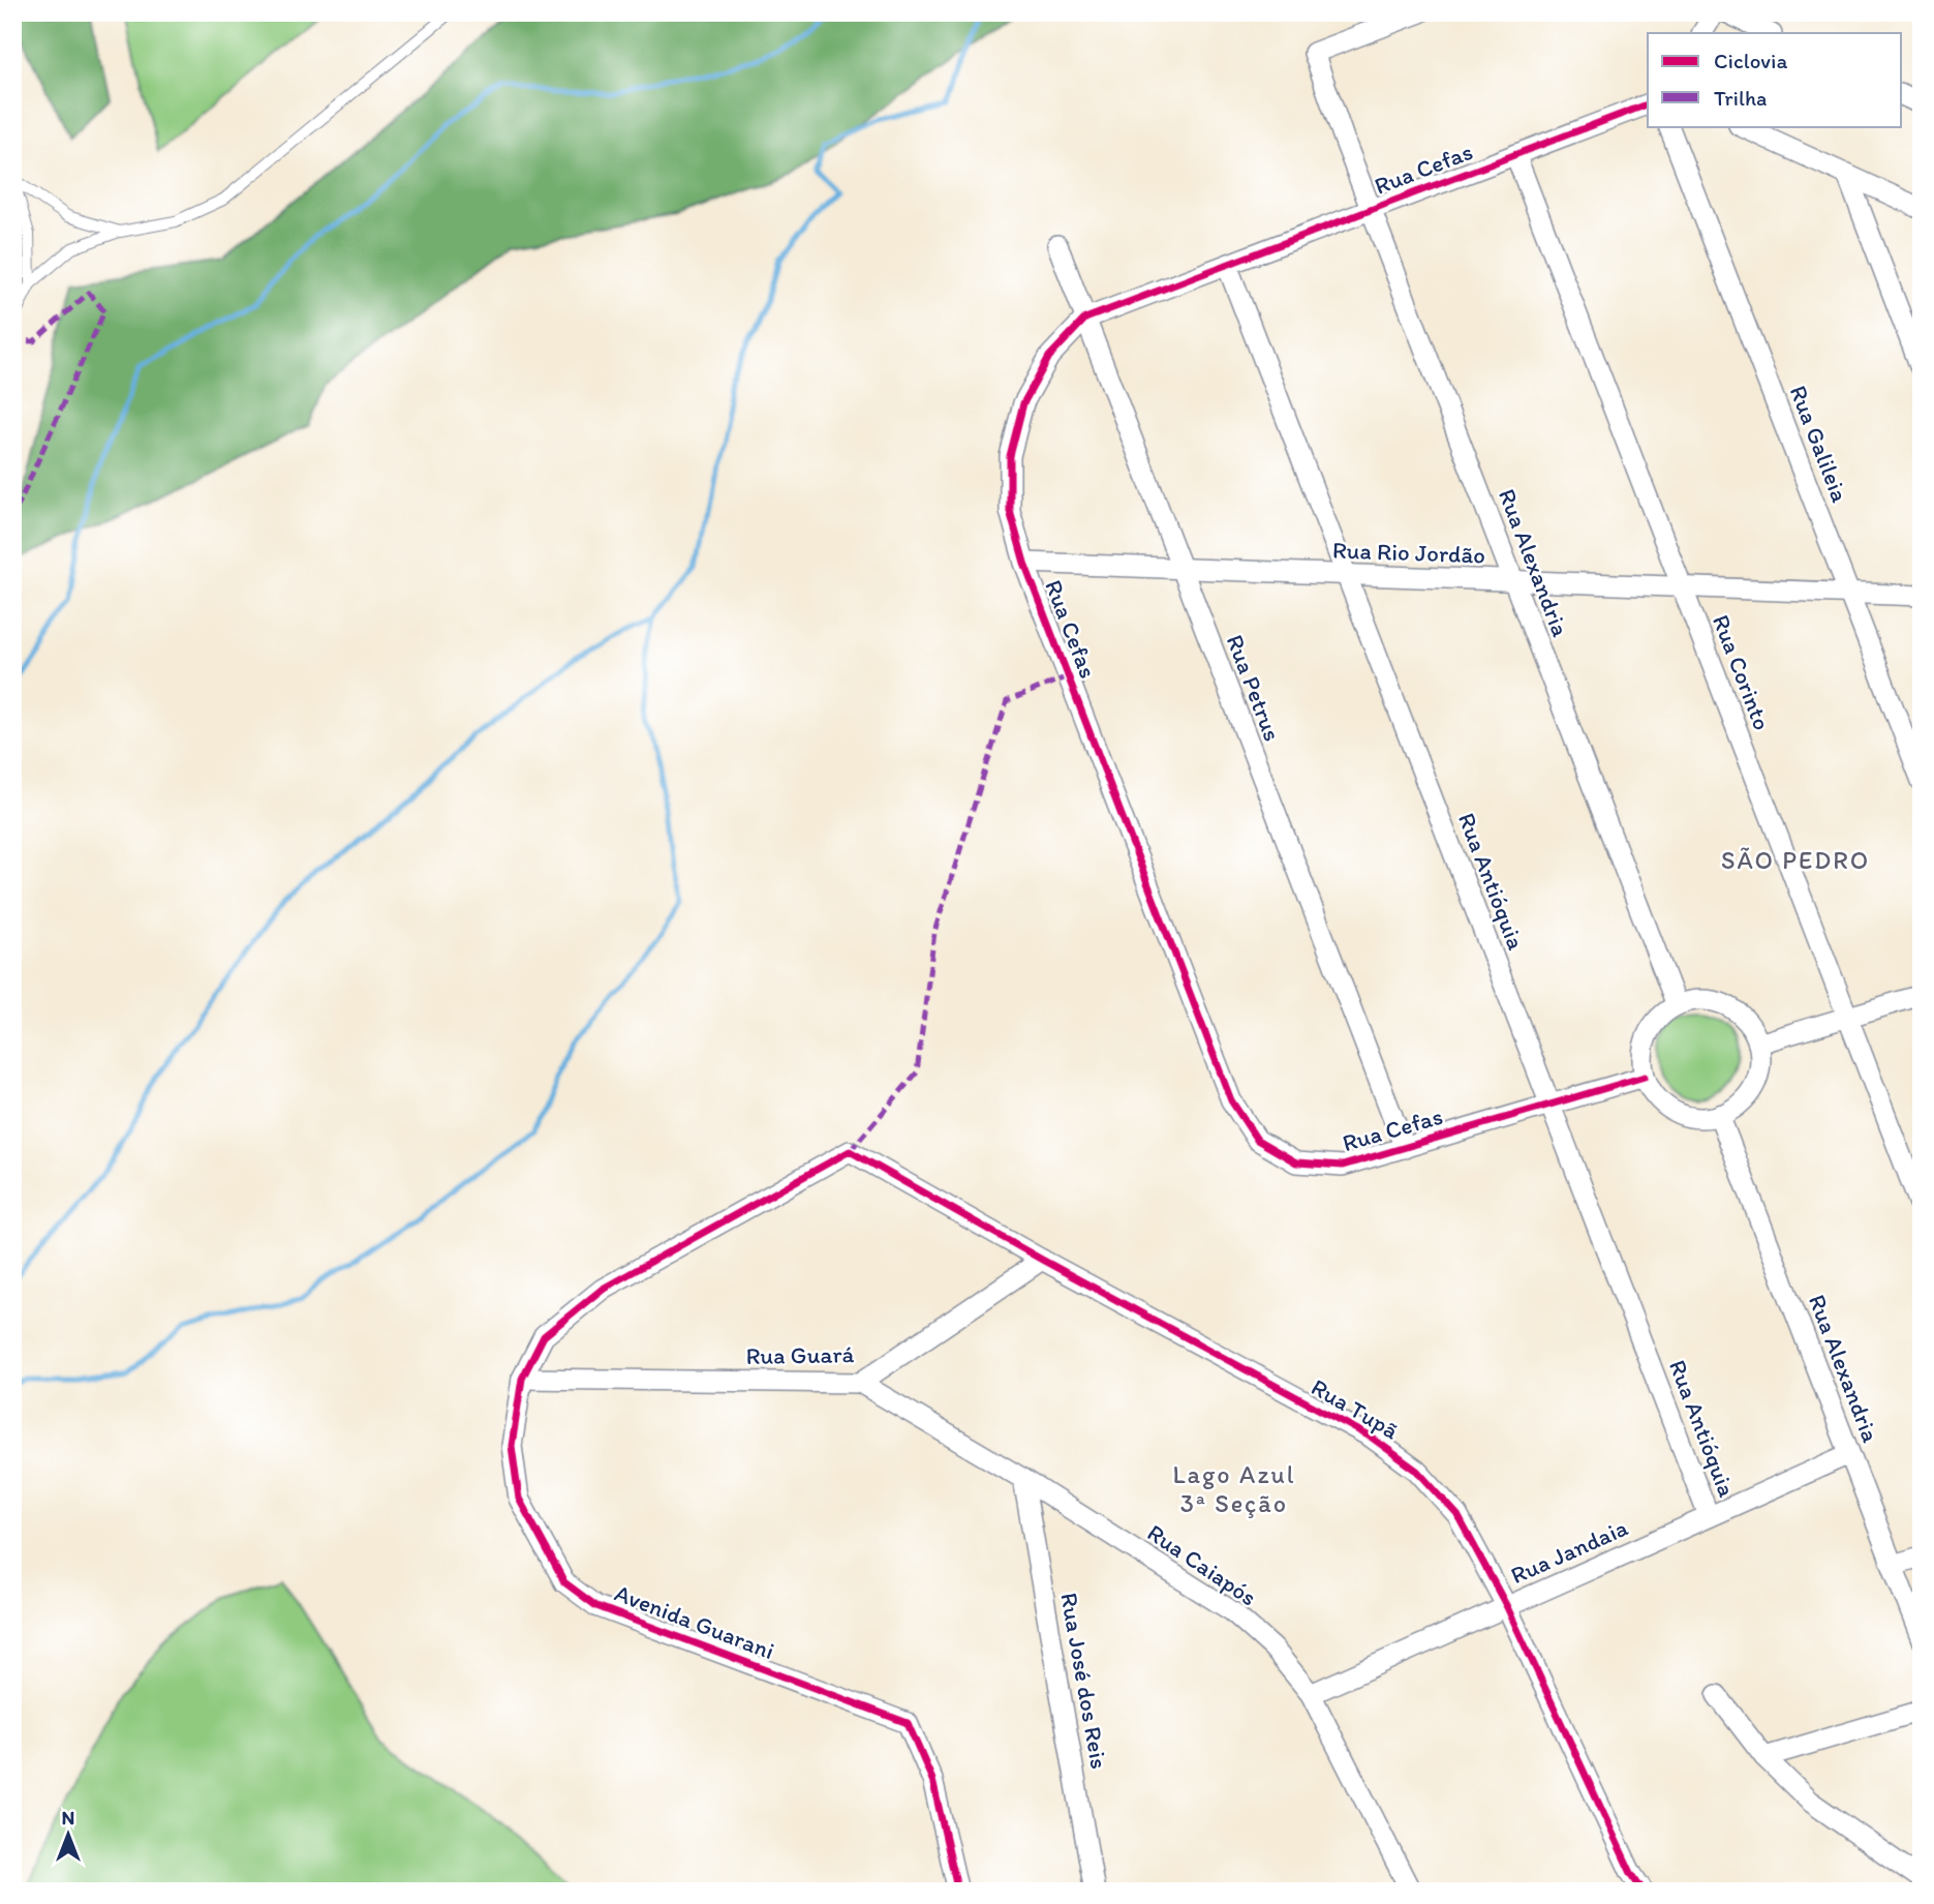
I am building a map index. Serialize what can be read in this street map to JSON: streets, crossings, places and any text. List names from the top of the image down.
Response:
{
  "streets": {
    "street": [
      "Rua Cefas",
      "Rua Galileia",
      "Rua Rio Jordão",
      "Rua Alexandria",
      "Rua Corinto",
      "Rua Petrus",
      "Rua Antióquia",
      "Rua Guará",
      "Rua Tupã",
      "Rua Jandaia",
      "Rua Caiapós",
      "Avenida Guarani",
      "Rua José dos Reis"
    ]
  },
  "crossings": [
    ["Rua Cefas", "Rua Rio Jordão"],
    ["Rua Cefas", "Rua Alexandria"],
    ["Rua Cefas", "Rua Corinto"],
    ["Rua Cefas", "Rua Petrus"],
    ["Rua Cefas", "Rua Antióquia"],
    ["Rua Galileia", "Rua Rio Jordão"],
    ["Rua Rio Jordão", "Rua Alexandria"],
    ["Rua Rio Jordão", "Rua Corinto"],
    ["Rua Rio Jordão", "Rua Petrus"],
    ["Rua Rio Jordão", "Rua Antióquia"],
    ["Rua Alexandria", "Rua Jandaia"],
    ["Rua Antióquia", "Rua Jandaia"],
    ["Rua Guará", "Rua Tupã"],
    ["Rua Guará", "Rua Caiapós"],
    ["Rua Guará", "Avenida Guarani"],
    ["Rua Tupã", "Rua Jandaia"],
    ["Rua Tupã", "Avenida Guarani"],
    ["Rua Jandaia", "Rua Caiapós"],
    ["Rua Caiapós", "Rua José dos Reis"]
  ],
  "districts": ["SÃO PEDRO", "Lago Azul 3ª Seção"],
  "legend": ["Ciclovia", "Trilha"],
  "north": "top"
}
